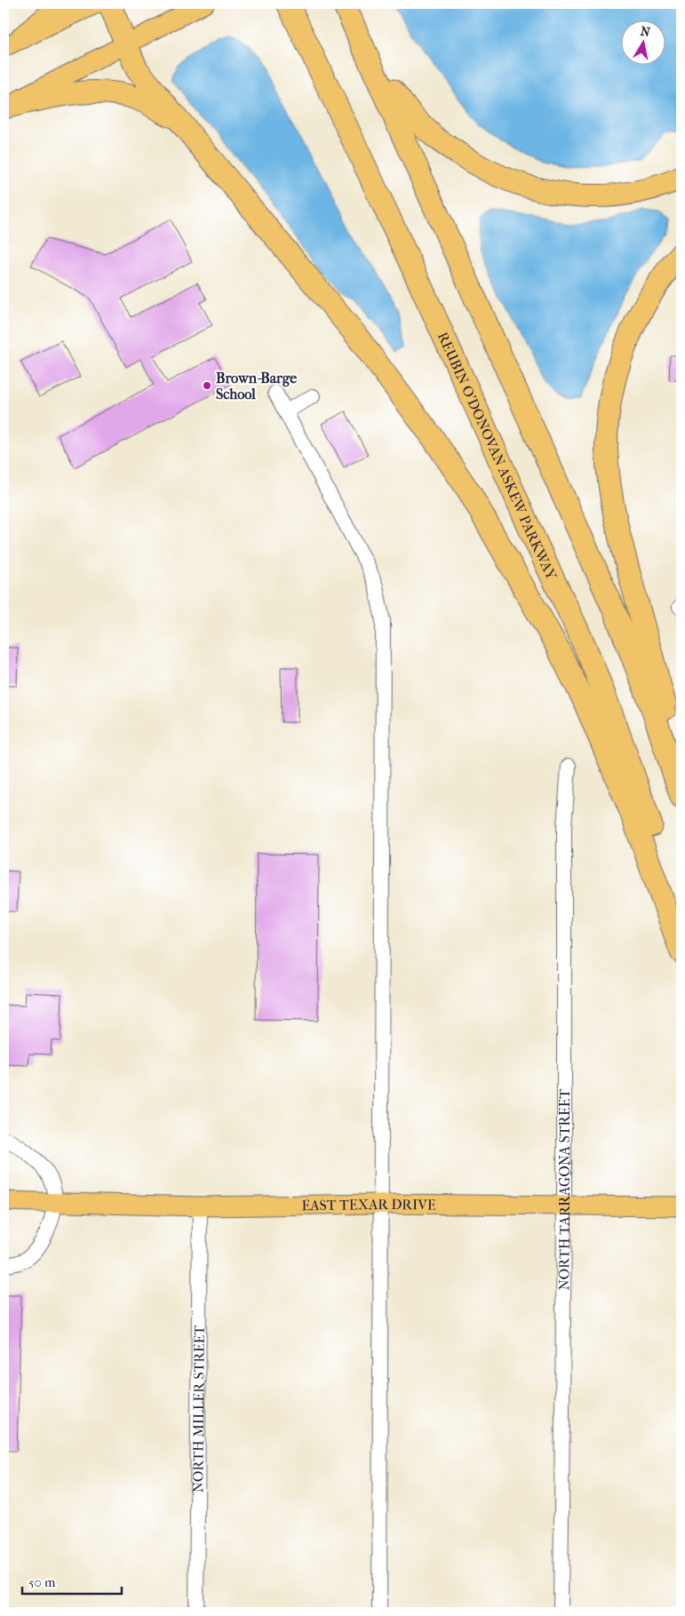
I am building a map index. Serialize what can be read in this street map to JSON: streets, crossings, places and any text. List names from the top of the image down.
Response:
{
  "streets": {
    "highway": ["REUBIN O'DONOVAN ASKEW PARKWAY"],
    "main road": ["EAST TEXAR DRIVE"],
    "street": ["NORTH TARRAGONA STREET", "NORTH MILLER STREET"]
  },
  "crossings": [
    ["NORTH TARRAGONA STREET", "EAST TEXAR DRIVE"],
    ["EAST TEXAR DRIVE", "NORTH MILLER STREET"]
  ],
  "places": ["Brown-Barge School"],
  "scale_bar": "50 m",
  "north": "top"
}
